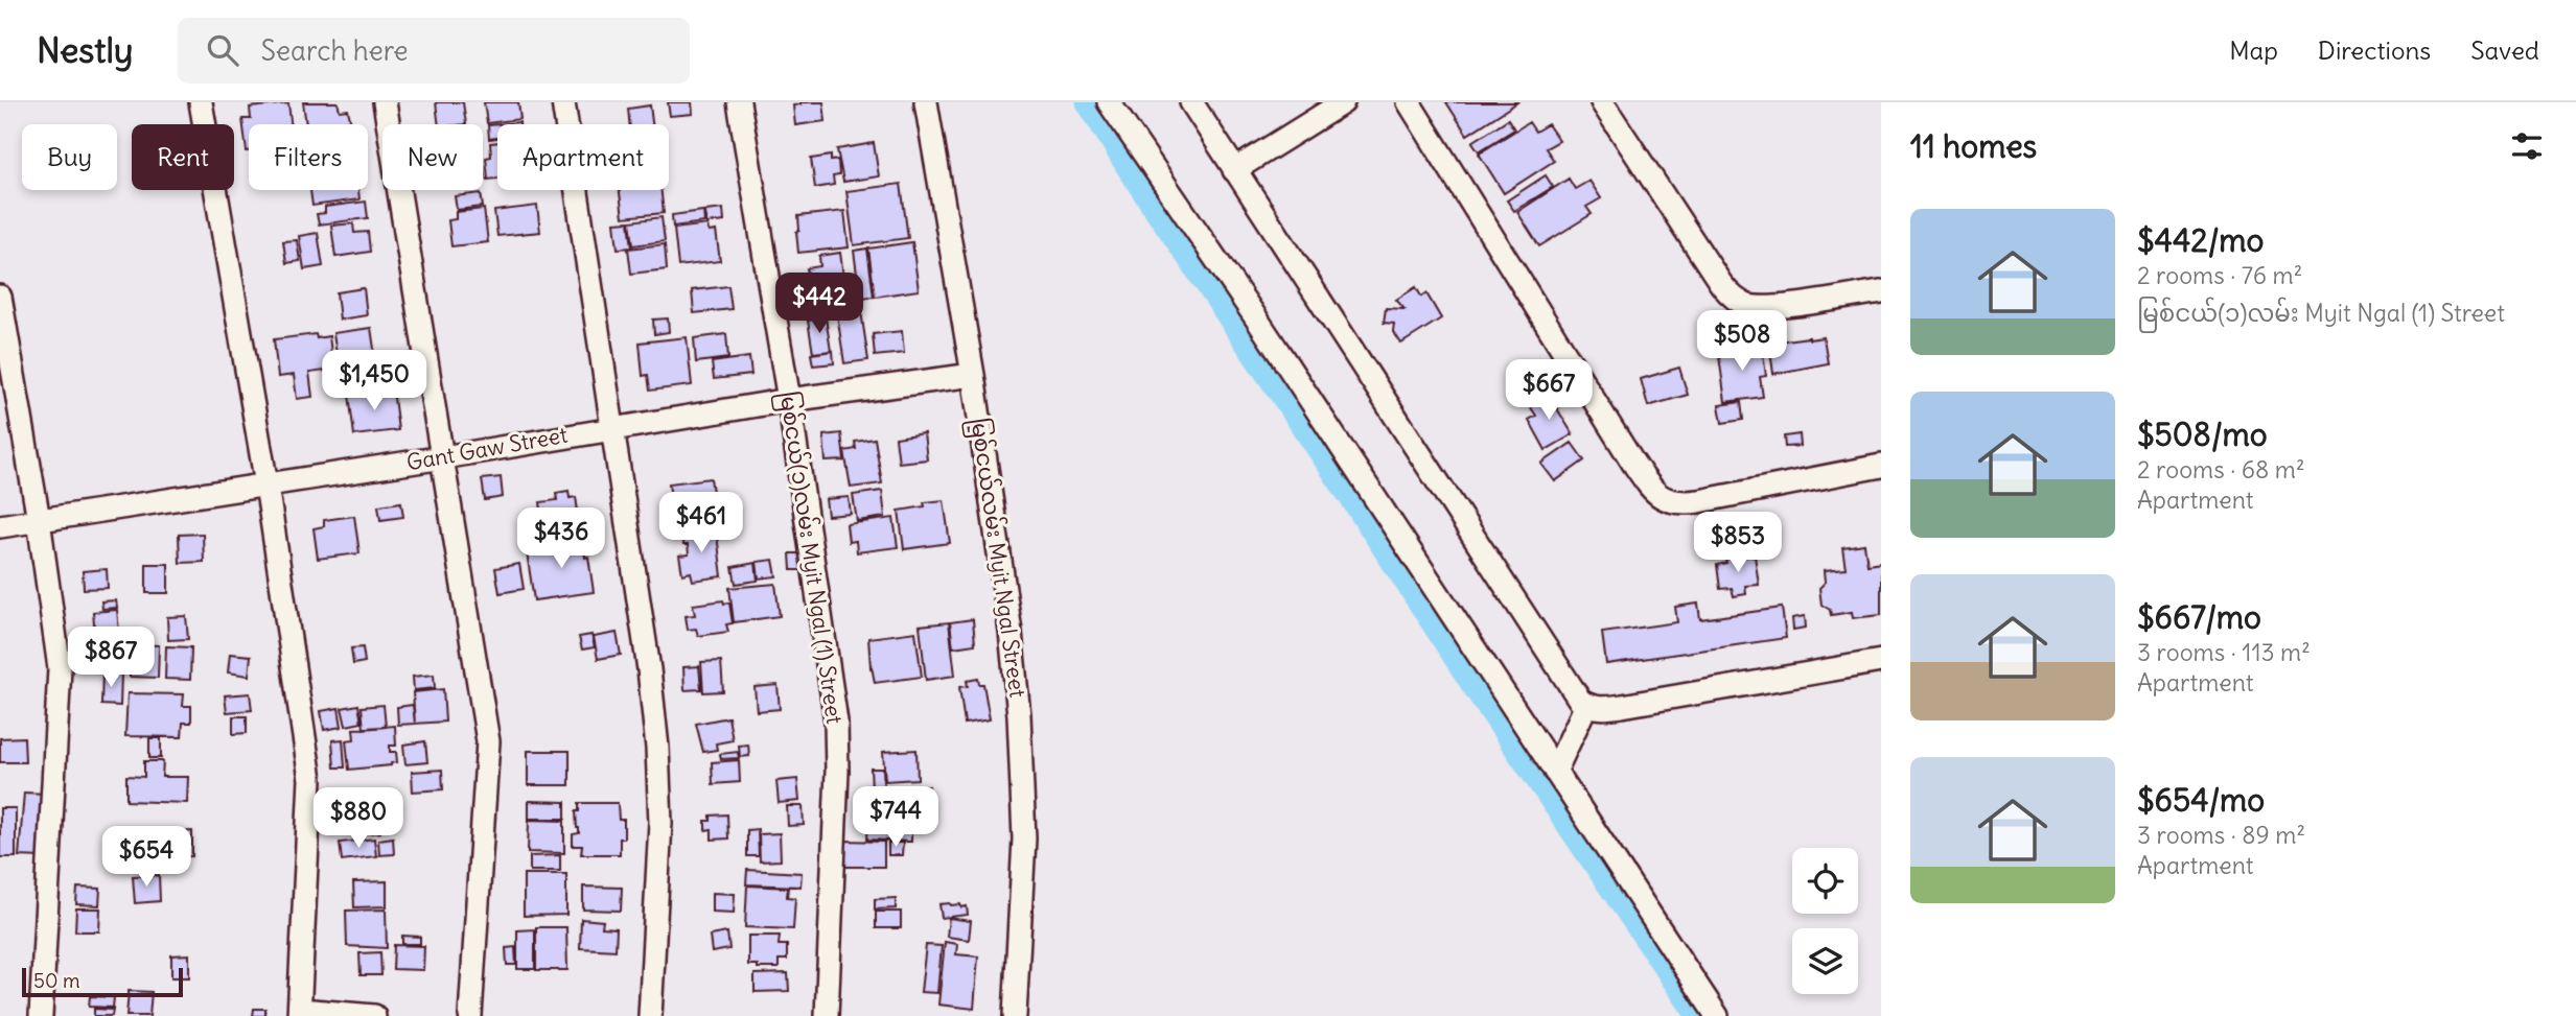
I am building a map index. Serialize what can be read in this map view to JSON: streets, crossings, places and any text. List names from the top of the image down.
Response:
{
  "streets": {
    "street": ["Gant Gaw Street", "မြစ်ငယ်(၁)လမ်း Myit Ngal (1) Street", "မြစ်ငယ်လမ်း Myit Ngal Street"]
  },
  "crossings": [
    ["Gant Gaw Street", "မြစ်ငယ်(၁)လမ်း Myit Ngal (1) Street"],
    ["Gant Gaw Street", "မြစ်ငယ်လမ်း Myit Ngal Street"]
  ],
  "scale_bar": "50 m",
  "page": {
    "header": "Nestly",
    "search": "Search here",
    "nav": ["Map", "Directions", "Saved"],
    "heading": "11 homes",
    "chip": [
      "Buy",
      "Rent",
      "Filters",
      "New",
      "Apartment"
    ],
    "list": [
      {
        "name": "$442/mo",
        "note": "2 rooms · 76 m² · မြစ်ငယ်(၁)လမ်း Myit Ngal (1) Street"
      },
      {
        "name": "$508/mo",
        "note": "2 rooms · 68 m² · Apartment"
      },
      {
        "name": "$667/mo",
        "note": "3 rooms · 113 m² · Apartment"
      },
      {
        "name": "$654/mo",
        "note": "3 rooms · 89 m² · Apartment"
      }
    ],
    "price": [
      "$442",
      "$508",
      "$1,450",
      "$667",
      "$461",
      "$436",
      "$853",
      "$867",
      "$744",
      "$880",
      "$654"
    ],
    "scale": "50 m"
  }
}
